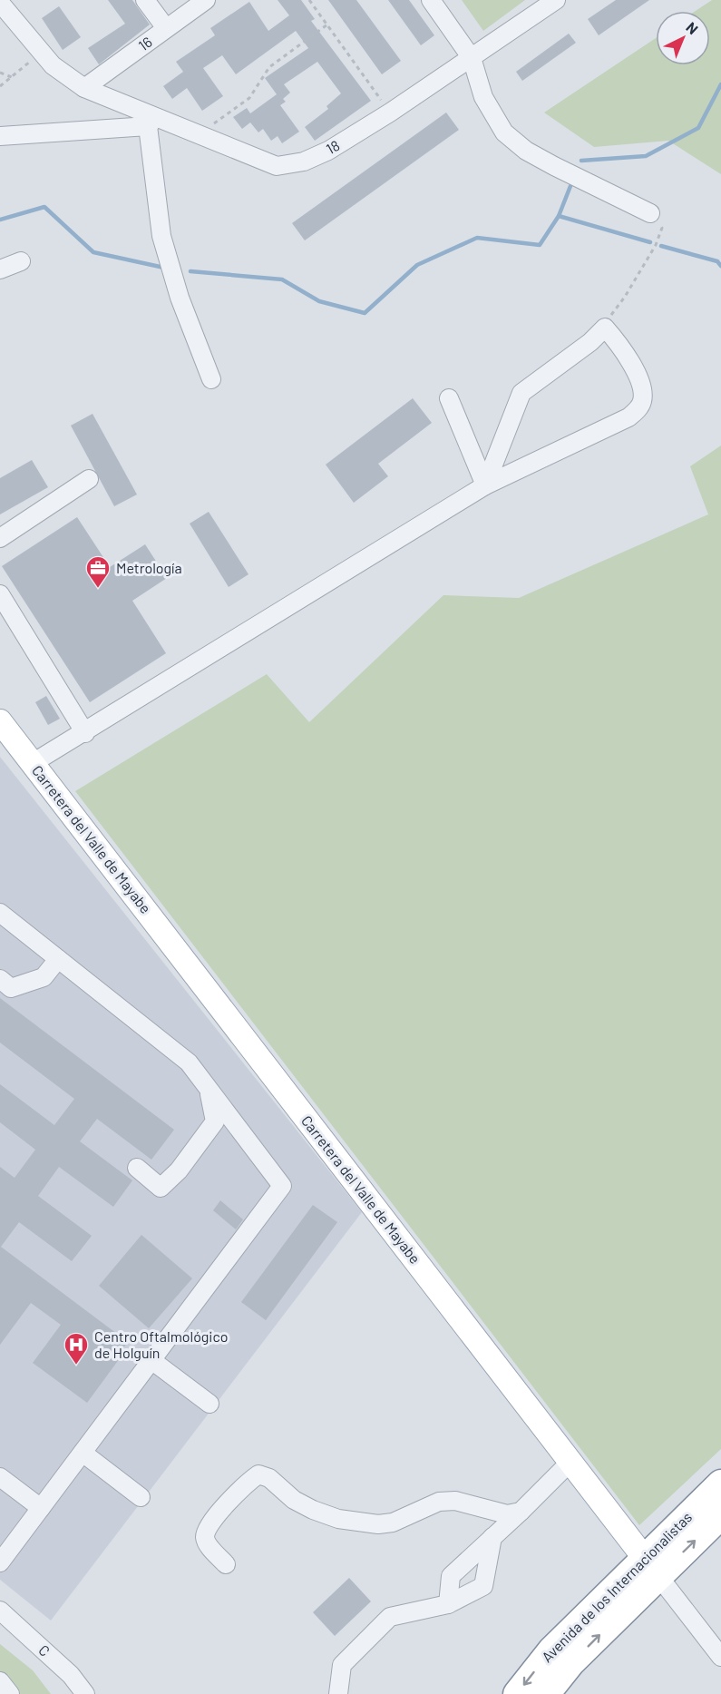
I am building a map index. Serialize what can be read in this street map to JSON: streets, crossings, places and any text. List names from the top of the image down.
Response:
{
  "streets": {
    "highway": ["Avenida de los Internacionalistas"],
    "main road": ["Carretera del Valle de Mayabe"],
    "street": ["16", "18", "C"]
  },
  "crossings": [
    ["16", "18"],
    ["Carretera del Valle de Mayabe", "Avenida de los Internacionalistas"]
  ],
  "places": {
    "office": ["Metrología"],
    "hospital": ["Centro Oftalmológico de Holguín"]
  },
  "north": "top right"
}
